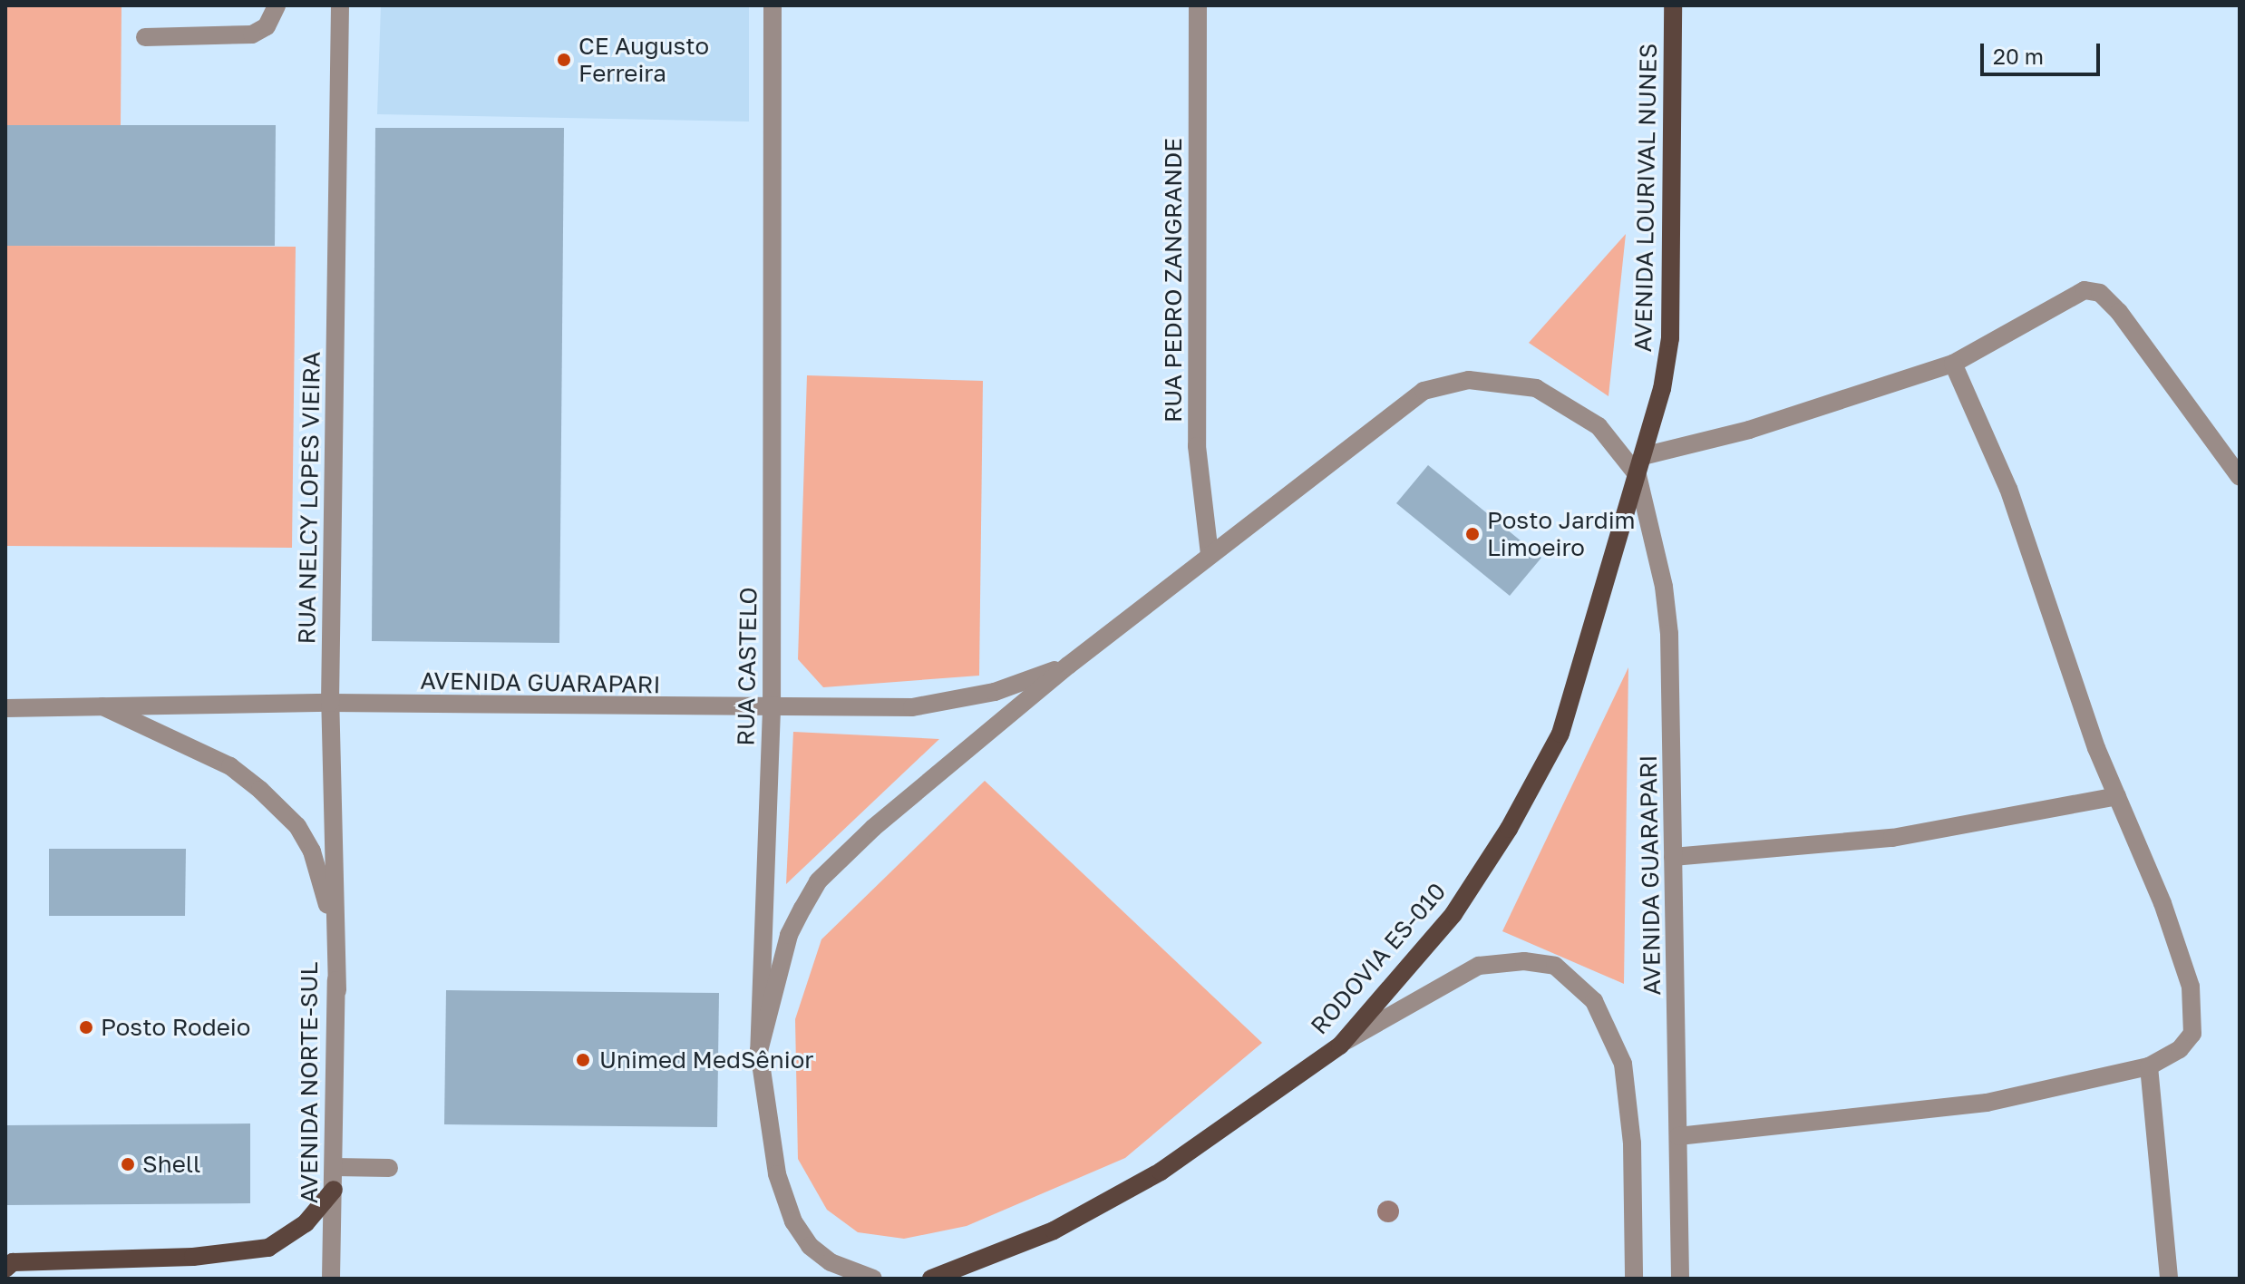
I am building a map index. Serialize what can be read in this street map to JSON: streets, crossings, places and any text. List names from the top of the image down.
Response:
{
  "streets": {
    "main road": ["AVENIDA LOURIVAL NUNES", "RODOVIA ES-010"],
    "street": [
      "RUA PEDRO ZANGRANDE",
      "RUA NELCY LOPES VIEIRA",
      "RUA CASTELO",
      "AVENIDA GUARAPARI",
      "AVENIDA NORTE-SUL"
    ]
  },
  "crossings": [
    ["AVENIDA LOURIVAL NUNES", "AVENIDA GUARAPARI"],
    ["AVENIDA LOURIVAL NUNES", "RODOVIA ES-010"],
    ["RUA PEDRO ZANGRANDE", "AVENIDA GUARAPARI"],
    ["RUA NELCY LOPES VIEIRA", "AVENIDA GUARAPARI"],
    ["RUA NELCY LOPES VIEIRA", "AVENIDA NORTE-SUL"],
    ["RUA CASTELO", "AVENIDA GUARAPARI"],
    ["AVENIDA GUARAPARI", "RODOVIA ES-010"],
    ["AVENIDA GUARAPARI", "AVENIDA NORTE-SUL"]
  ],
  "places": [
    "CE Augusto Ferreira",
    "Posto Jardim Limoeiro",
    "Posto Rodeio",
    "Unimed MedSênior",
    "Shell"
  ],
  "scale_bar": "20 m"
}
